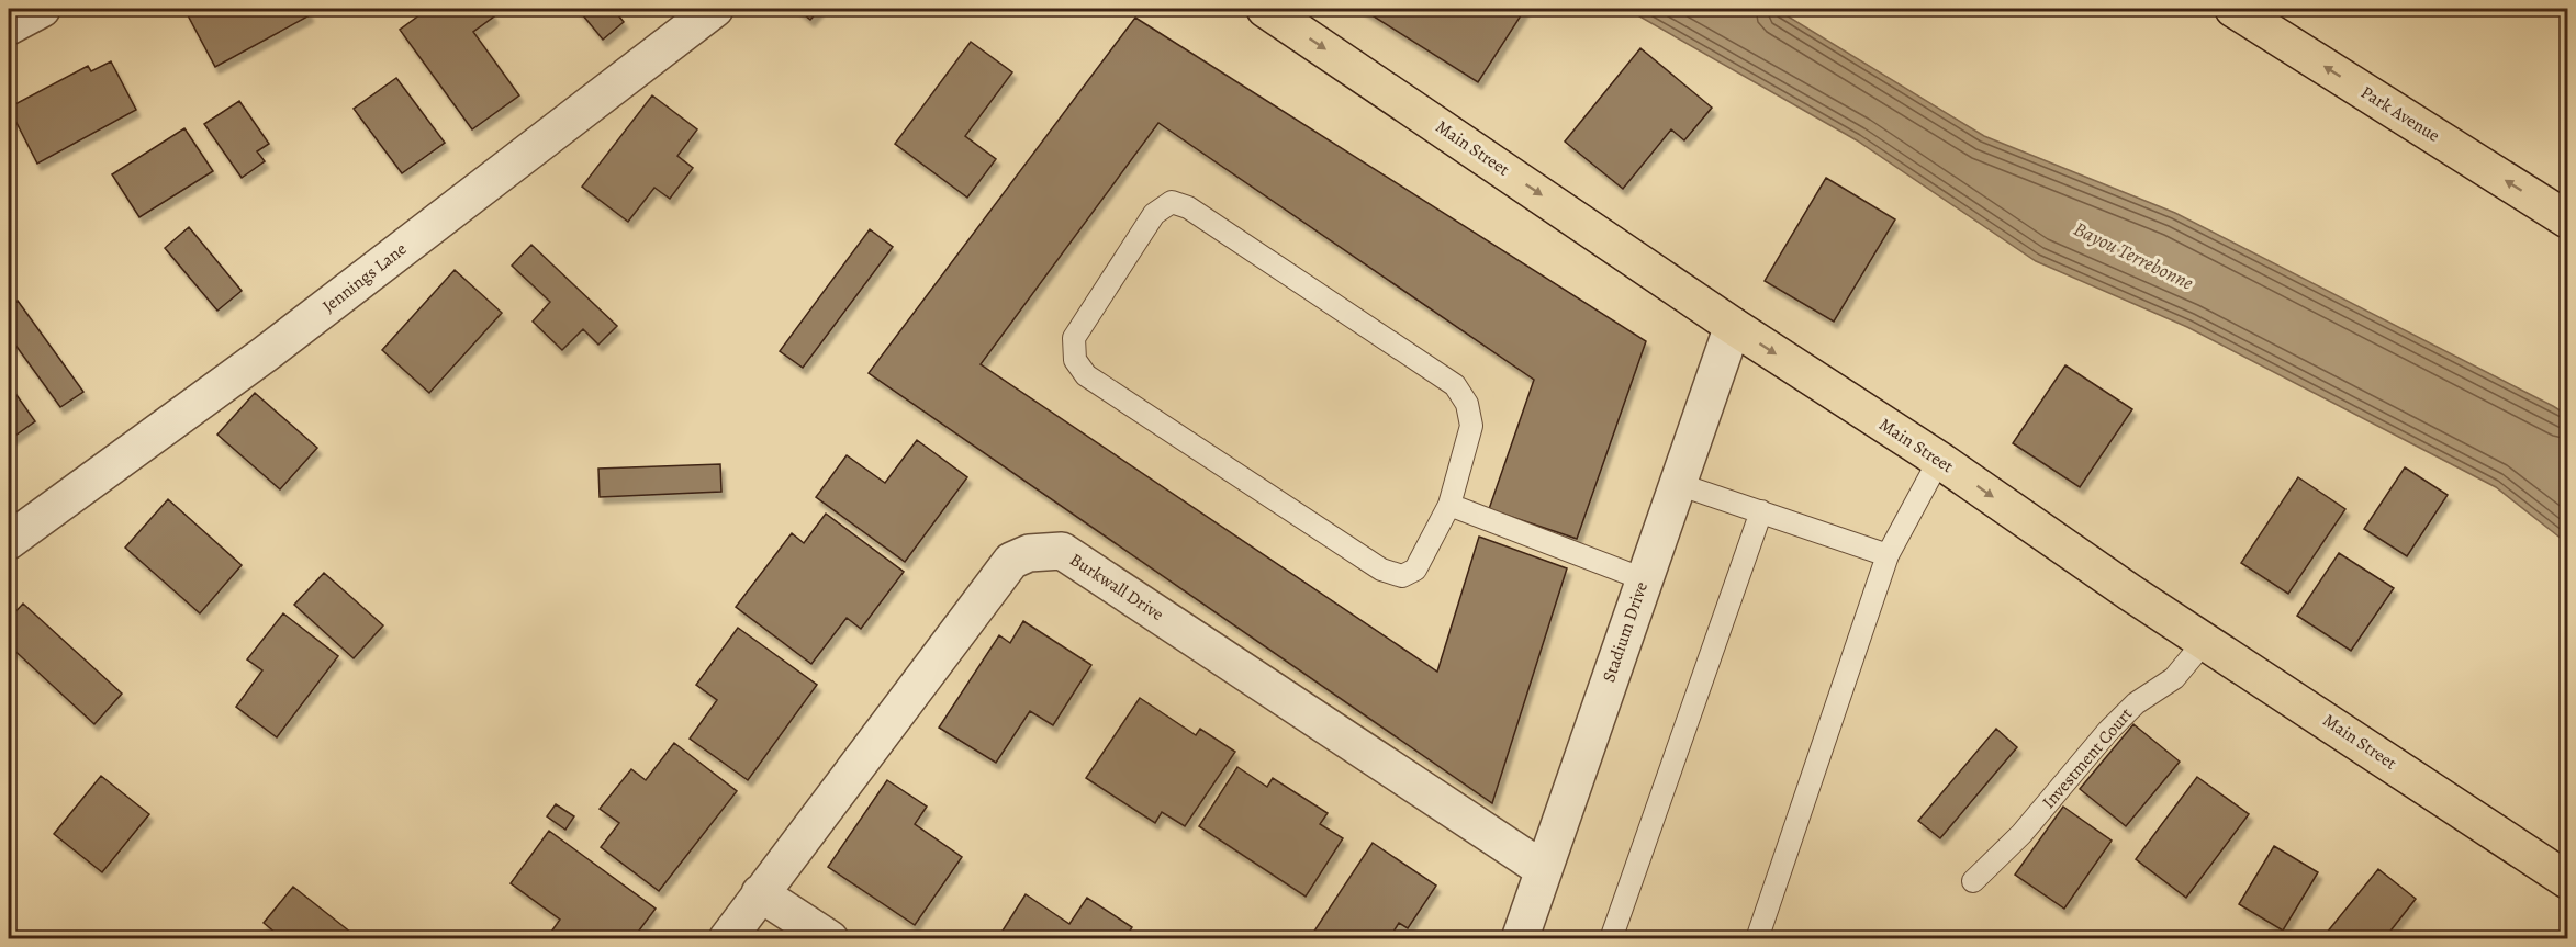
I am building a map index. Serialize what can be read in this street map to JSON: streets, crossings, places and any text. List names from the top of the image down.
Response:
{
  "streets": {
    "main road": ["Park Avenue", "Main Street"],
    "street": ["Jennings Lane", "Burkwall Drive", "Stadium Drive"],
    "lane": ["Investment Court"]
  },
  "crossings": [
    ["Main Street", "Stadium Drive"],
    ["Main Street", "Investment Court"],
    ["Burkwall Drive", "Stadium Drive"]
  ],
  "one_way": ["Park Avenue", "Main Street"],
  "water": ["Bayou Terrebonne"]
}
